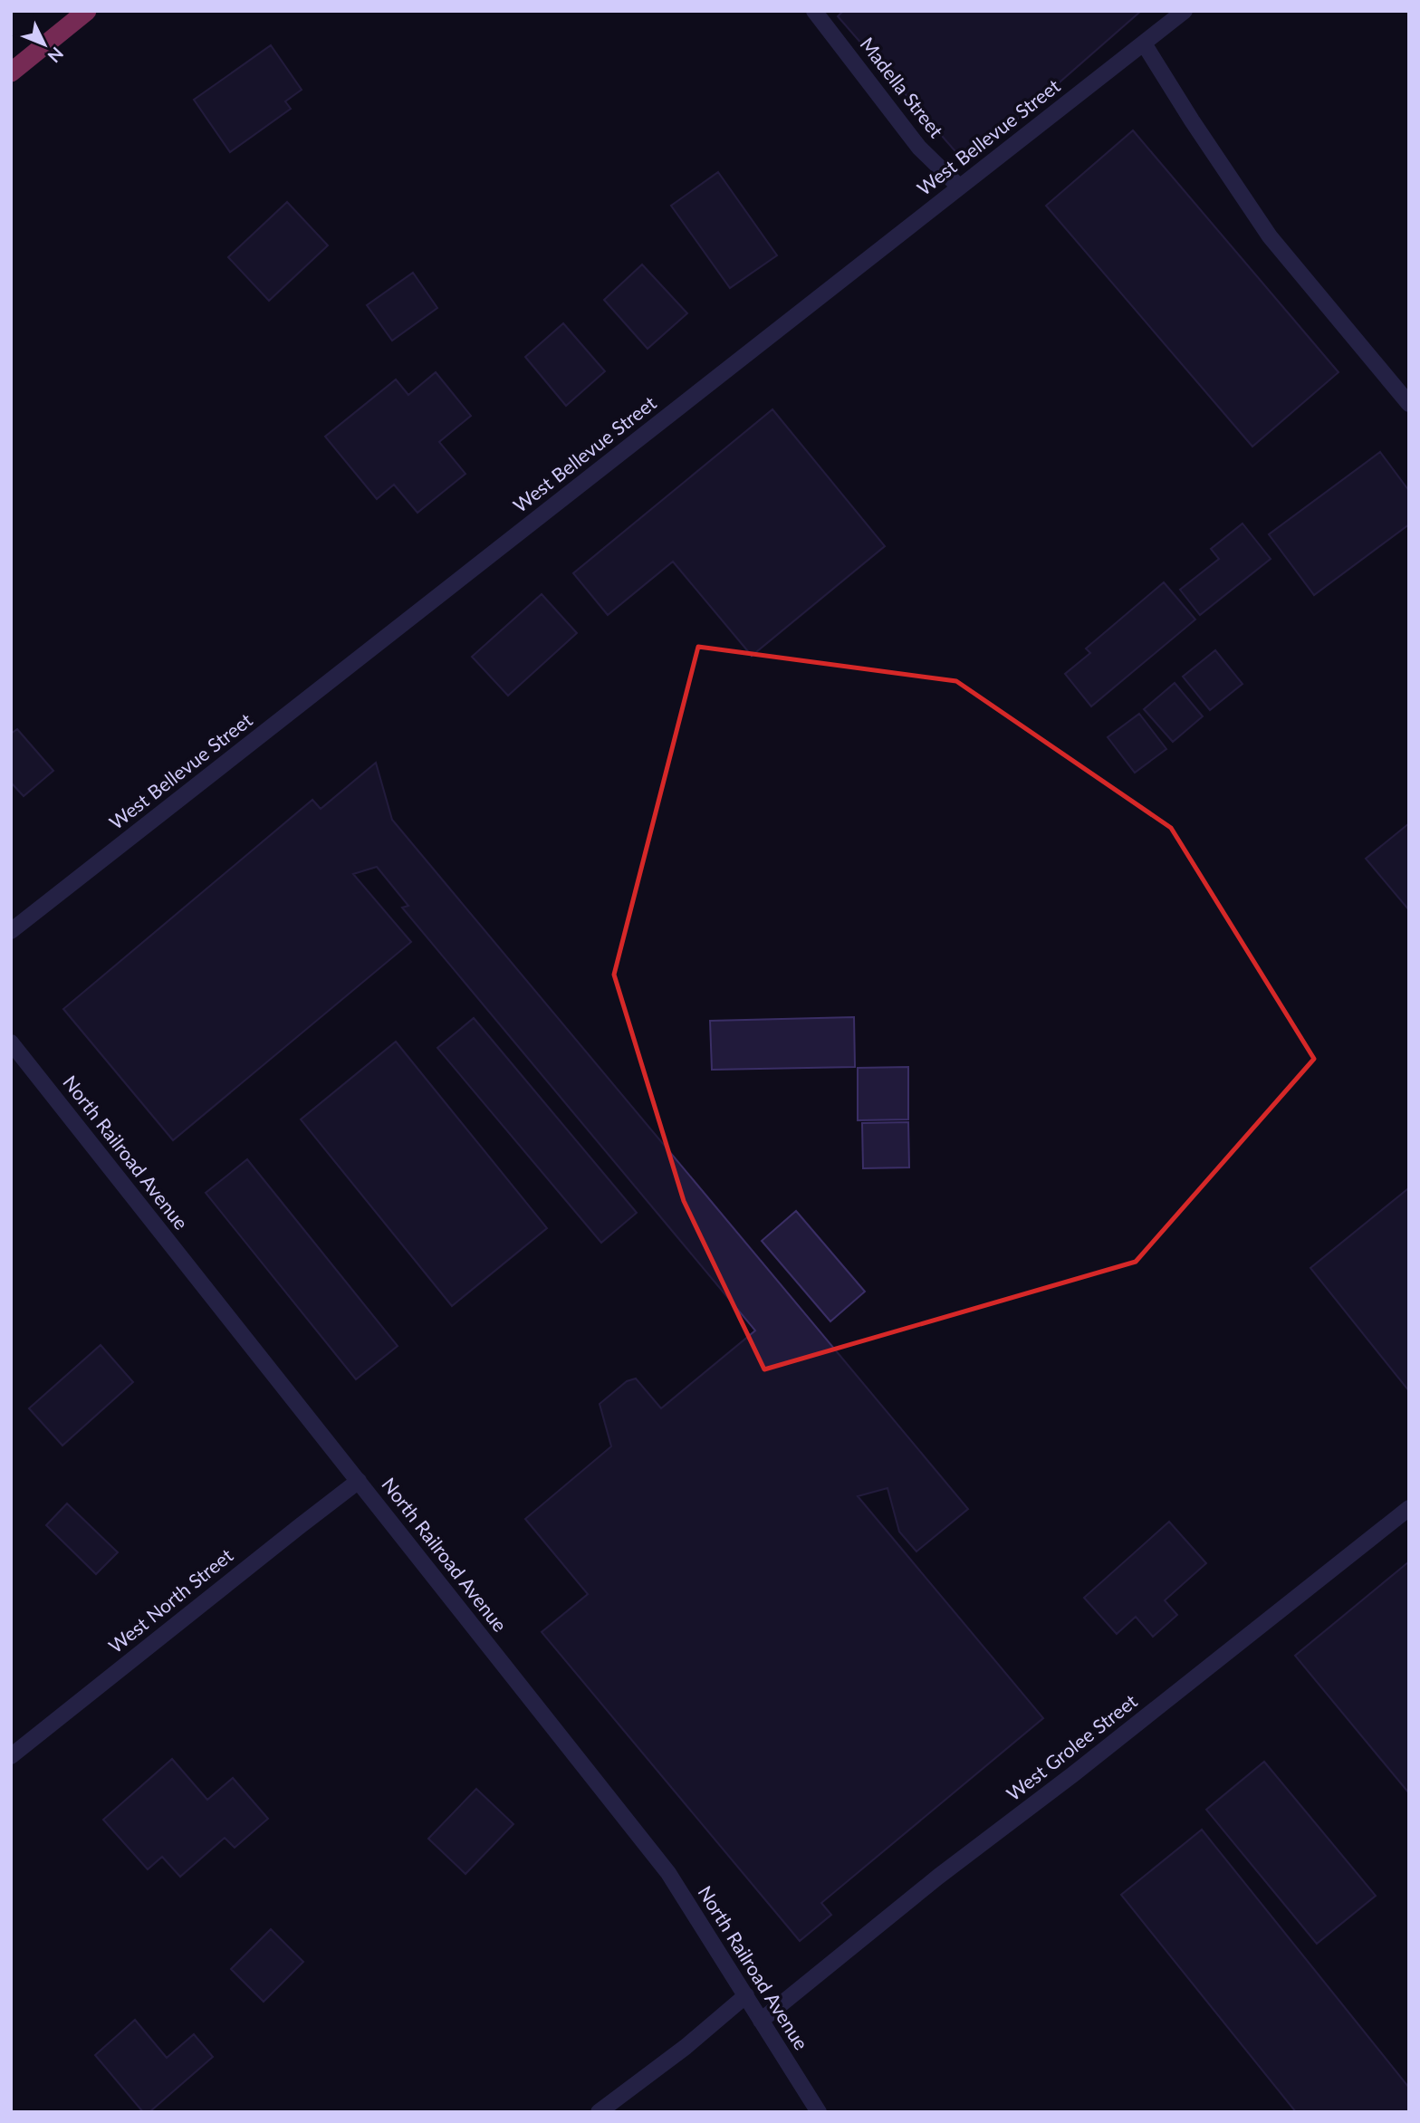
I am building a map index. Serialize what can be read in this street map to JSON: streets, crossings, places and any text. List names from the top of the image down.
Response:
{
  "streets": {
    "street": [
      "Madella Street",
      "West Bellevue Street",
      "North Railroad Avenue",
      "West North Street",
      "West Grolee Street"
    ]
  },
  "crossings": [
    ["Madella Street", "West Bellevue Street"],
    ["North Railroad Avenue", "West North Street"],
    ["North Railroad Avenue", "West Grolee Street"]
  ],
  "north": "bottom right"
}
